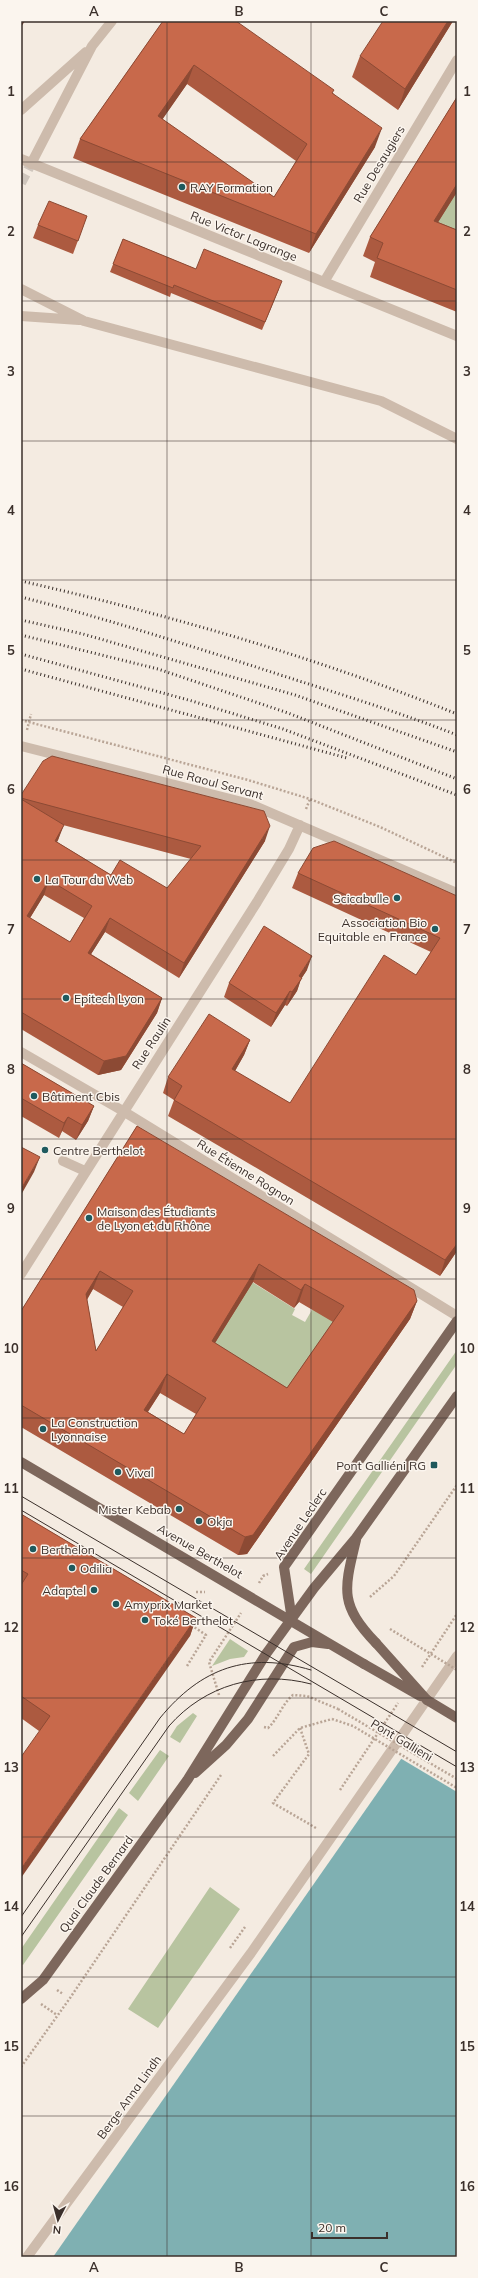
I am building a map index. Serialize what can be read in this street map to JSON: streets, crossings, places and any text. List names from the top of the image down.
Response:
{
  "streets": {
    "main road": ["Avenue Leclerc", "Avenue Berthelot", "Quai Claude Bernard"],
    "street": [
      "Rue Desaugiers",
      "Rue Victor Lagrange",
      "Rue Raoul Servant",
      "Rue Raulin",
      "Rue Étienne Rognon",
      "Berge Anna Lindh"
    ],
    "path": ["Pont Gallieni"]
  },
  "crossings": [
    ["Rue Desaugiers", "Rue Victor Lagrange"],
    ["Rue Raoul Servant", "Rue Raulin"],
    ["Rue Raulin", "Rue Étienne Rognon"],
    ["Avenue Leclerc", "Avenue Berthelot"],
    ["Avenue Leclerc", "Quai Claude Bernard"],
    ["Avenue Berthelot", "Quai Claude Bernard"],
    ["Pont Gallieni", "Quai Claude Bernard"]
  ],
  "places": {
    "other": [
      "RAY Formation",
      "La Tour du Web",
      "Scicabulle",
      "Association Bio Equitable en France",
      "Epitech Lyon",
      "Bâtiment Cbis",
      "Centre Berthelot",
      "Maison des Étudiants de Lyon et du Rhône",
      "La Construction Lyonnaise",
      "Vival",
      "Mister Kebab",
      "Okja",
      "Berthelon",
      "Odilia",
      "Adaptel",
      "Amyprix Market",
      "Toké Berthelot"
    ],
    "transit": ["Pont Galliéni RG"]
  },
  "scale_bar": "20 m",
  "north": "bottom",
  "grid": {
    "columns": ["A", "B", "C"],
    "rows": [
      "1",
      "2",
      "3",
      "4",
      "5",
      "6",
      "7",
      "8",
      "9",
      "10",
      "11",
      "12",
      "13",
      "14",
      "15",
      "16"
    ]
  }
}
